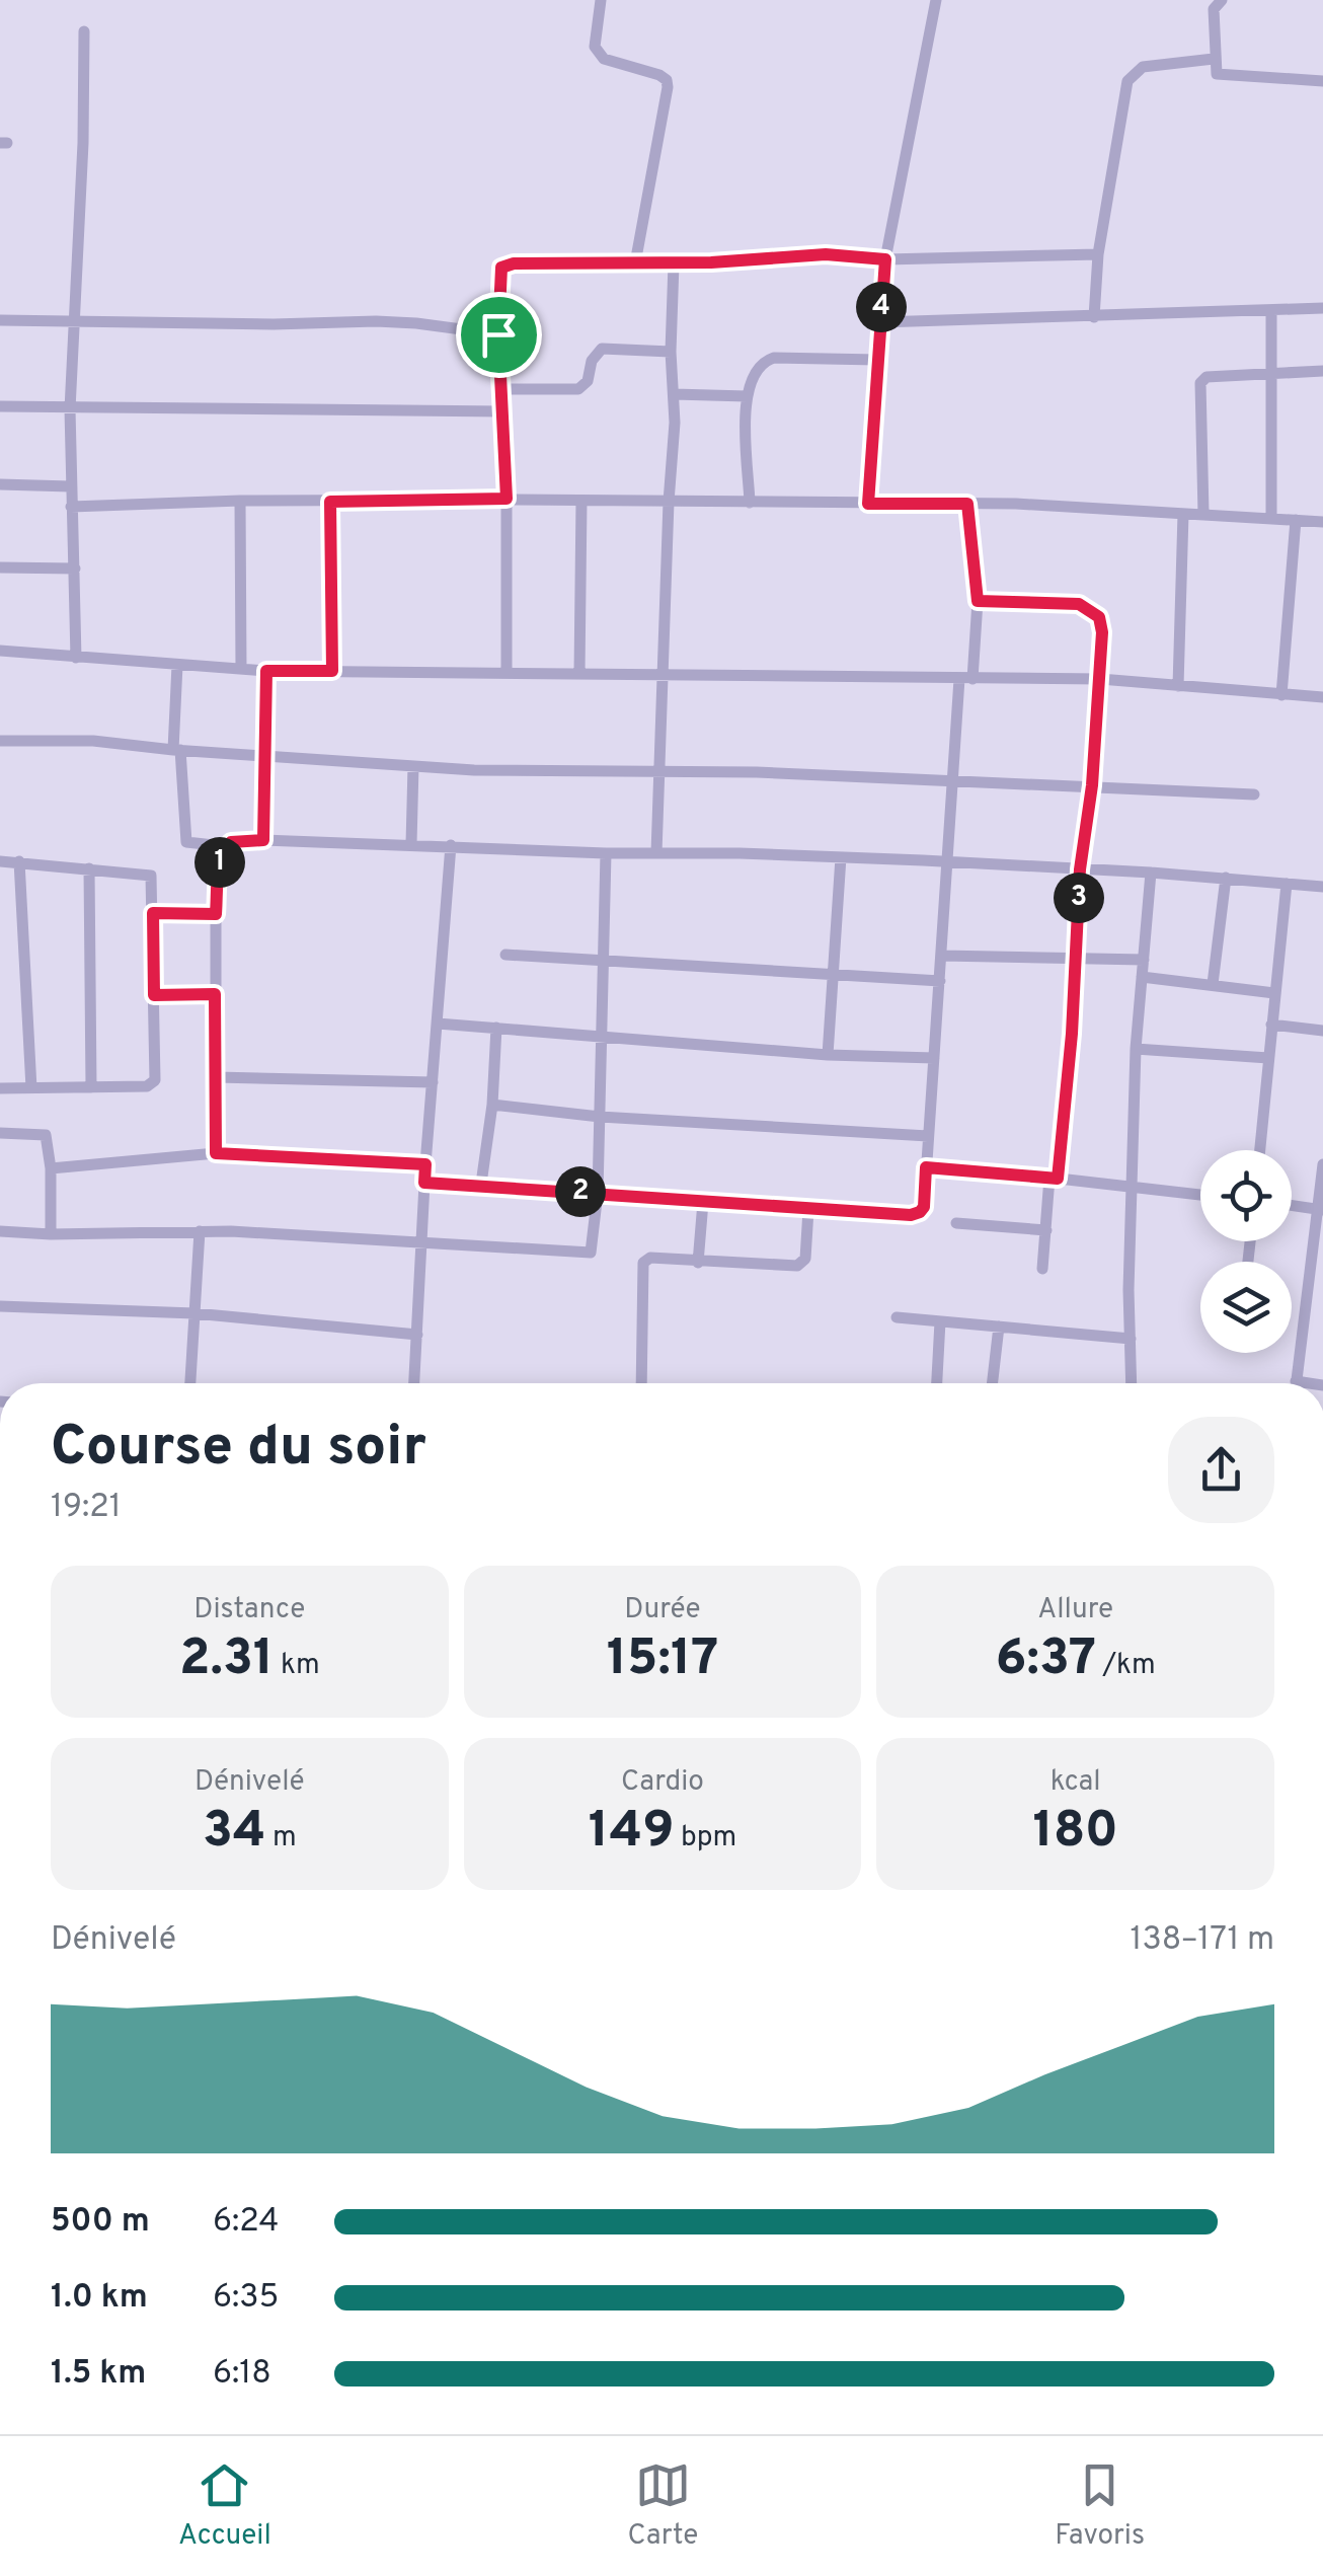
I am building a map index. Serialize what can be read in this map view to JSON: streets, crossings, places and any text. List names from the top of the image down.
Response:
{
  "page": {
    "pins": [
      "4",
      "1",
      "3",
      "2"
    ],
    "heading": ["Course du soir", "19:21"],
    "stats": [
      ["Distance", "2.31 km"],
      ["Durée", "15:17"],
      ["Allure", "6:37 /km"],
      ["Dénivelé", "34 m"],
      ["Cardio", "149 bpm"],
      ["kcal", "180"]
    ],
    "chart": ["Dénivelé", "138–171 m"],
    "list": [
      {
        "name": "500 m",
        "note": "6:24"
      },
      {
        "name": "1.0 km",
        "note": "6:35"
      },
      {
        "name": "1.5 km",
        "note": "6:18"
      }
    ],
    "tabs": ["Accueil", "Carte", "Favoris"]
  }
}
